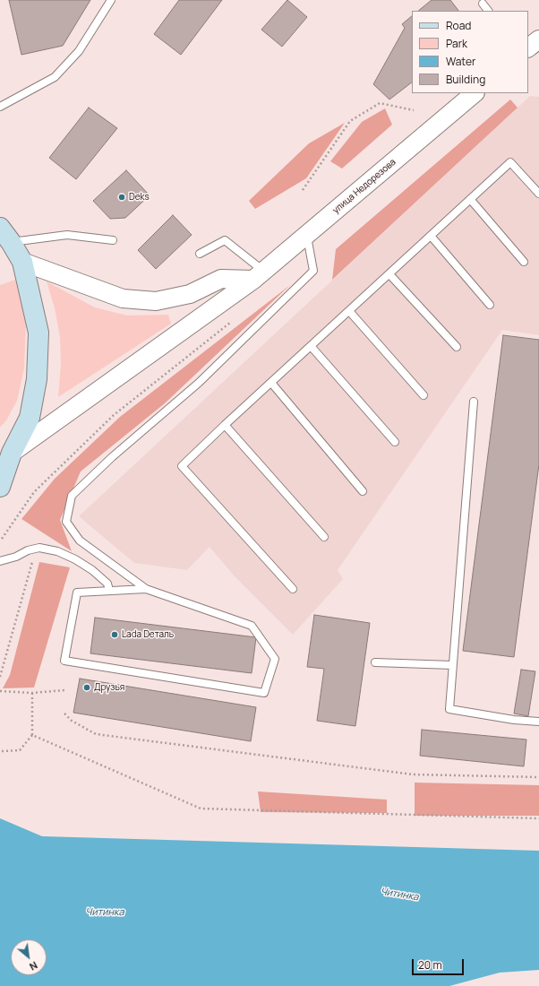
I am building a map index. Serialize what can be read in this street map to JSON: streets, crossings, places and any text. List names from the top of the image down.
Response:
{
  "streets": {
    "street": ["улица Недорезова"]
  },
  "water": ["Читинка"],
  "places": ["Deks", "Lada Dеталь", "Друзья"],
  "legend": [
    "Road",
    "Park",
    "Water",
    "Building"
  ],
  "scale_bar": "20 m",
  "north": "bottom right"
}
